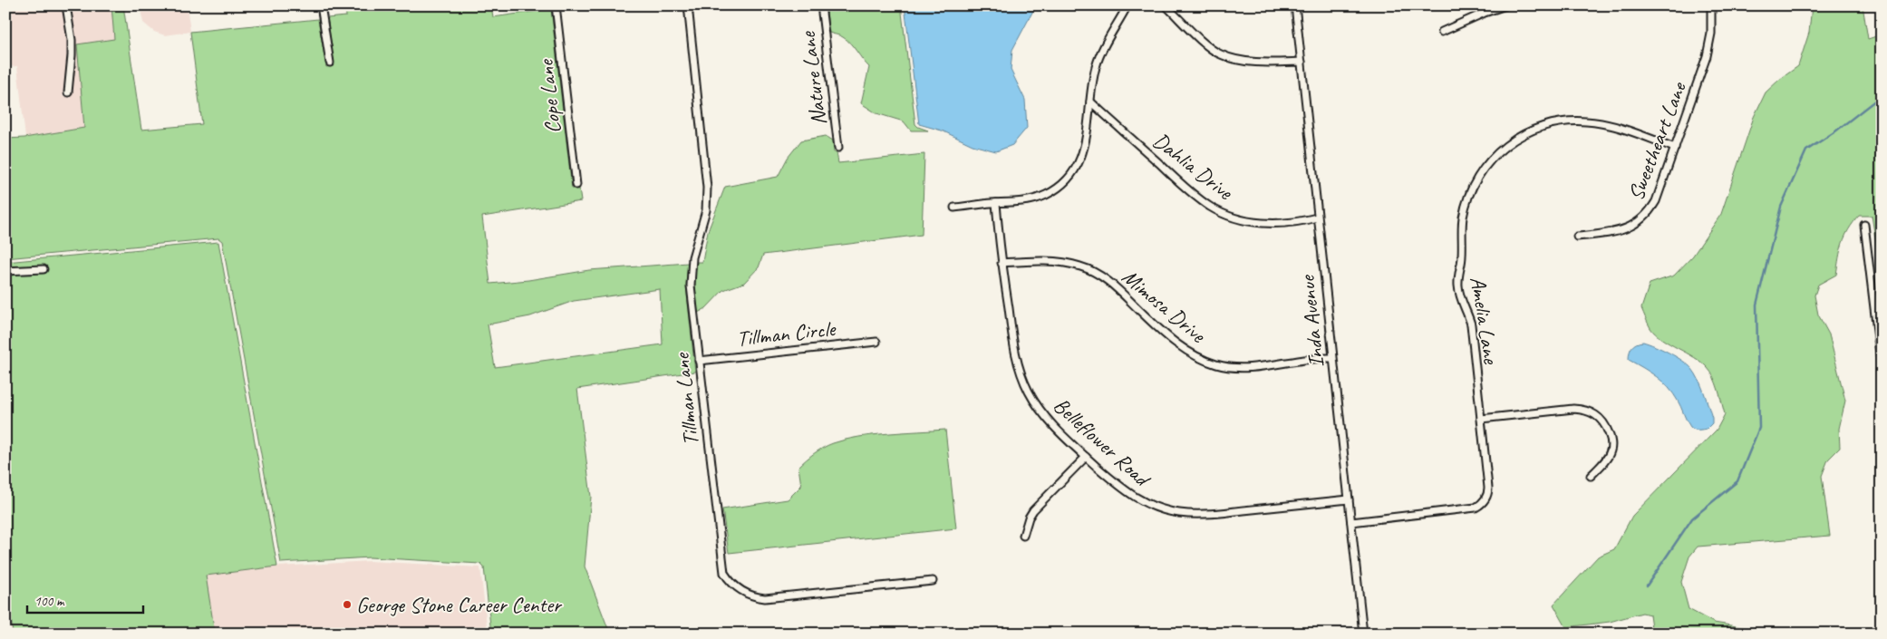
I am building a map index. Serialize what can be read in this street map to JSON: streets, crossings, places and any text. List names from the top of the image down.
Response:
{
  "streets": {
    "street": [
      "Nature Lane",
      "Cope Lane",
      "Sweetheart Lane",
      "Dahlia Drive",
      "Mimosa Drive",
      "Amelia Lane",
      "Inda Avenue",
      "Tillman Circle",
      "Tillman Lane",
      "Belleflower Road"
    ]
  },
  "crossings": [
    ["Sweetheart Lane", "Amelia Lane"],
    ["Dahlia Drive", "Inda Avenue"],
    ["Mimosa Drive", "Inda Avenue"],
    ["Mimosa Drive", "Belleflower Road"],
    ["Amelia Lane", "Inda Avenue"],
    ["Inda Avenue", "Belleflower Road"],
    ["Tillman Circle", "Tillman Lane"]
  ],
  "places": ["George Stone Career Center"],
  "scale_bar": "100 m"
}
